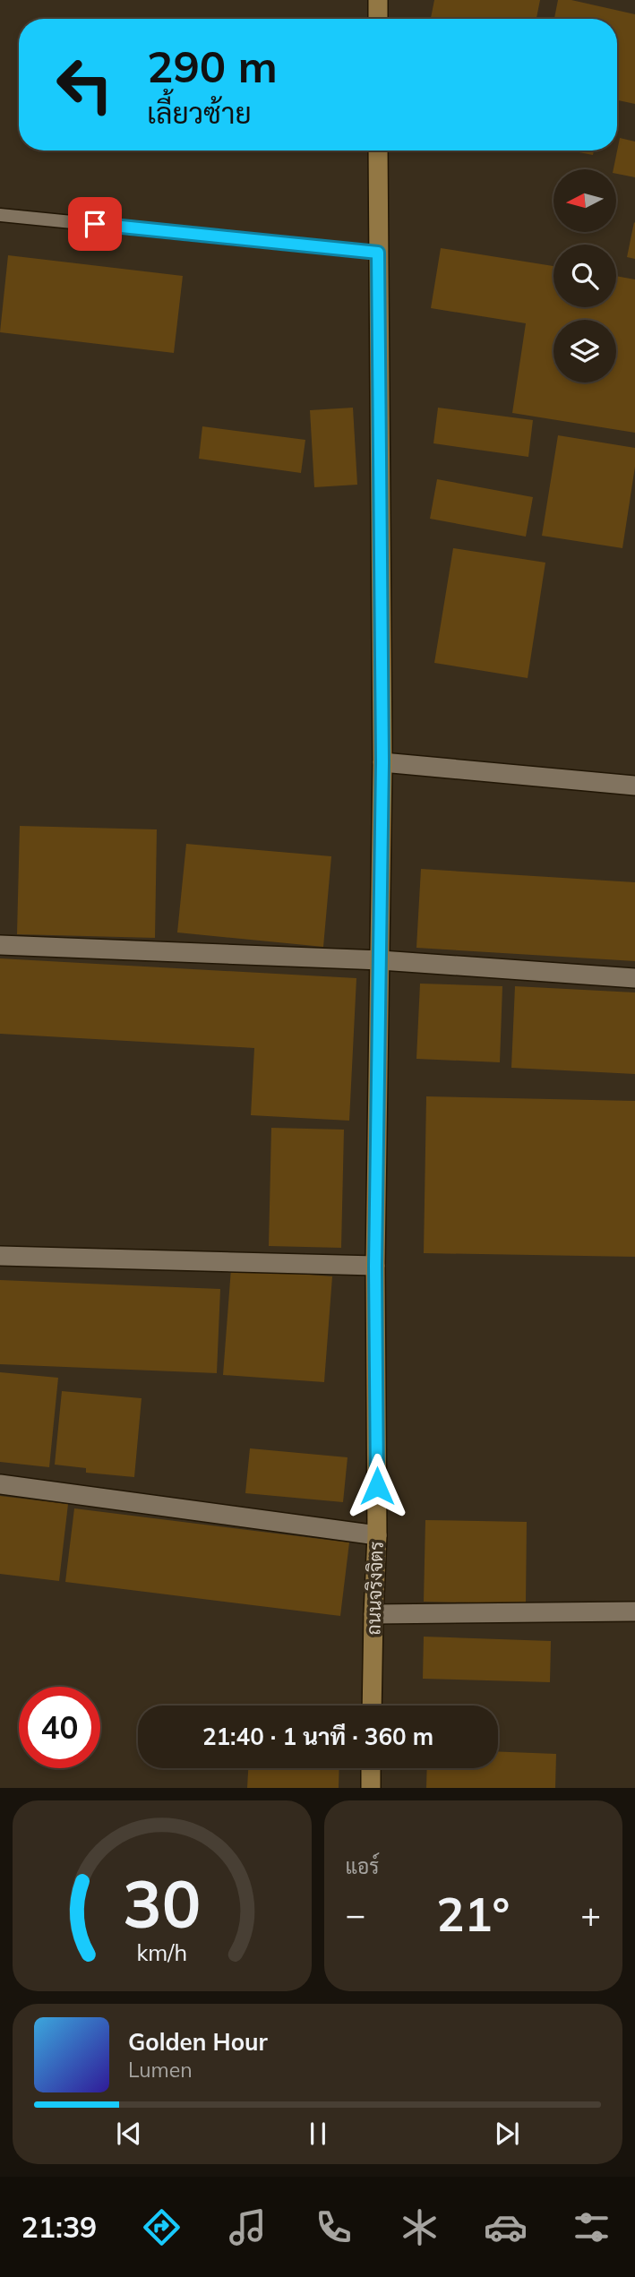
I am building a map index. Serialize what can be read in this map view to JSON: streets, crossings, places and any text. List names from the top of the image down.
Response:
{
  "streets": {
    "street": ["ถนนจริงจิตร"]
  },
  "north": "left",
  "page": {
    "turn": ["290 m", "เลี้ยวซ้าย"],
    "limit": "40",
    "trip": "21:40 · 1 นาที · 360 m",
    "tile": "แอร์",
    "heat": ["−", "21°", "+"],
    "song": ["Golden Hour", "Lumen"],
    "tabs": "21:39",
    "gauge": ["30", "km/h"]
  }
}
